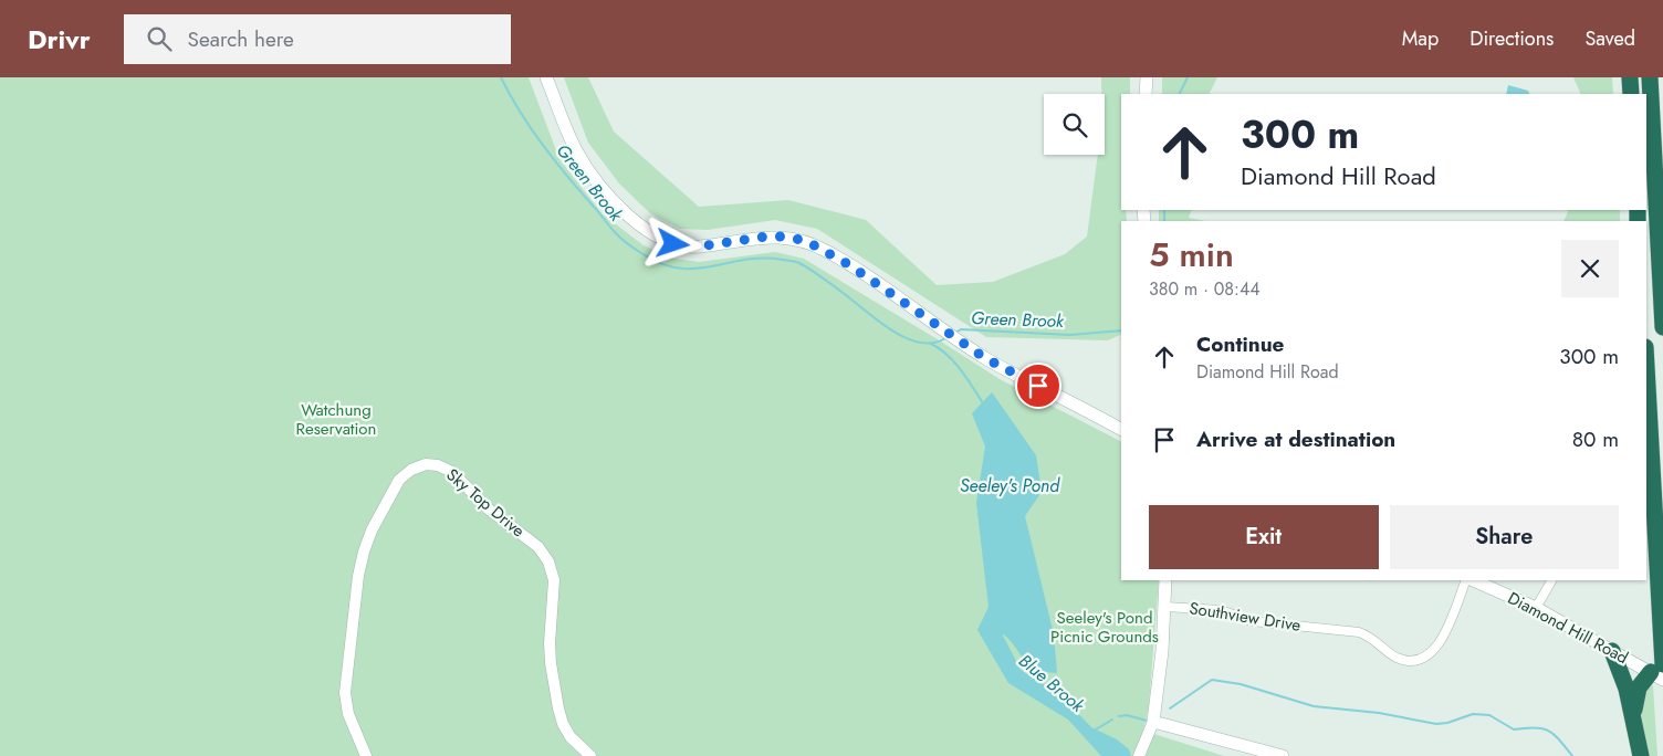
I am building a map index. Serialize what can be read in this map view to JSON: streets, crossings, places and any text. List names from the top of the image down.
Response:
{
  "streets": {
    "main road": ["Diamond Hill Road"],
    "street": ["Sky Top Drive", "Southview Drive"]
  },
  "water": ["Green Brook", "Seeley's Pond", "Blue Brook"],
  "parks": ["Watchung Reservation", "Seeley's Pond Picnic Grounds"],
  "page": {
    "header": "Drivr",
    "search": "Search here",
    "nav": ["Map", "Directions", "Saved"],
    "turn": ["300 m", "Diamond Hill Road"],
    "heading": ["5 min", "380 m · 08:44"],
    "list": [
      {
        "name": "Continue",
        "note": "Diamond Hill Road",
        "value": "300 m"
      },
      {
        "name": "Arrive at destination",
        "value": "80 m"
      }
    ],
    "buttons": ["Exit", "Share"]
  }
}
